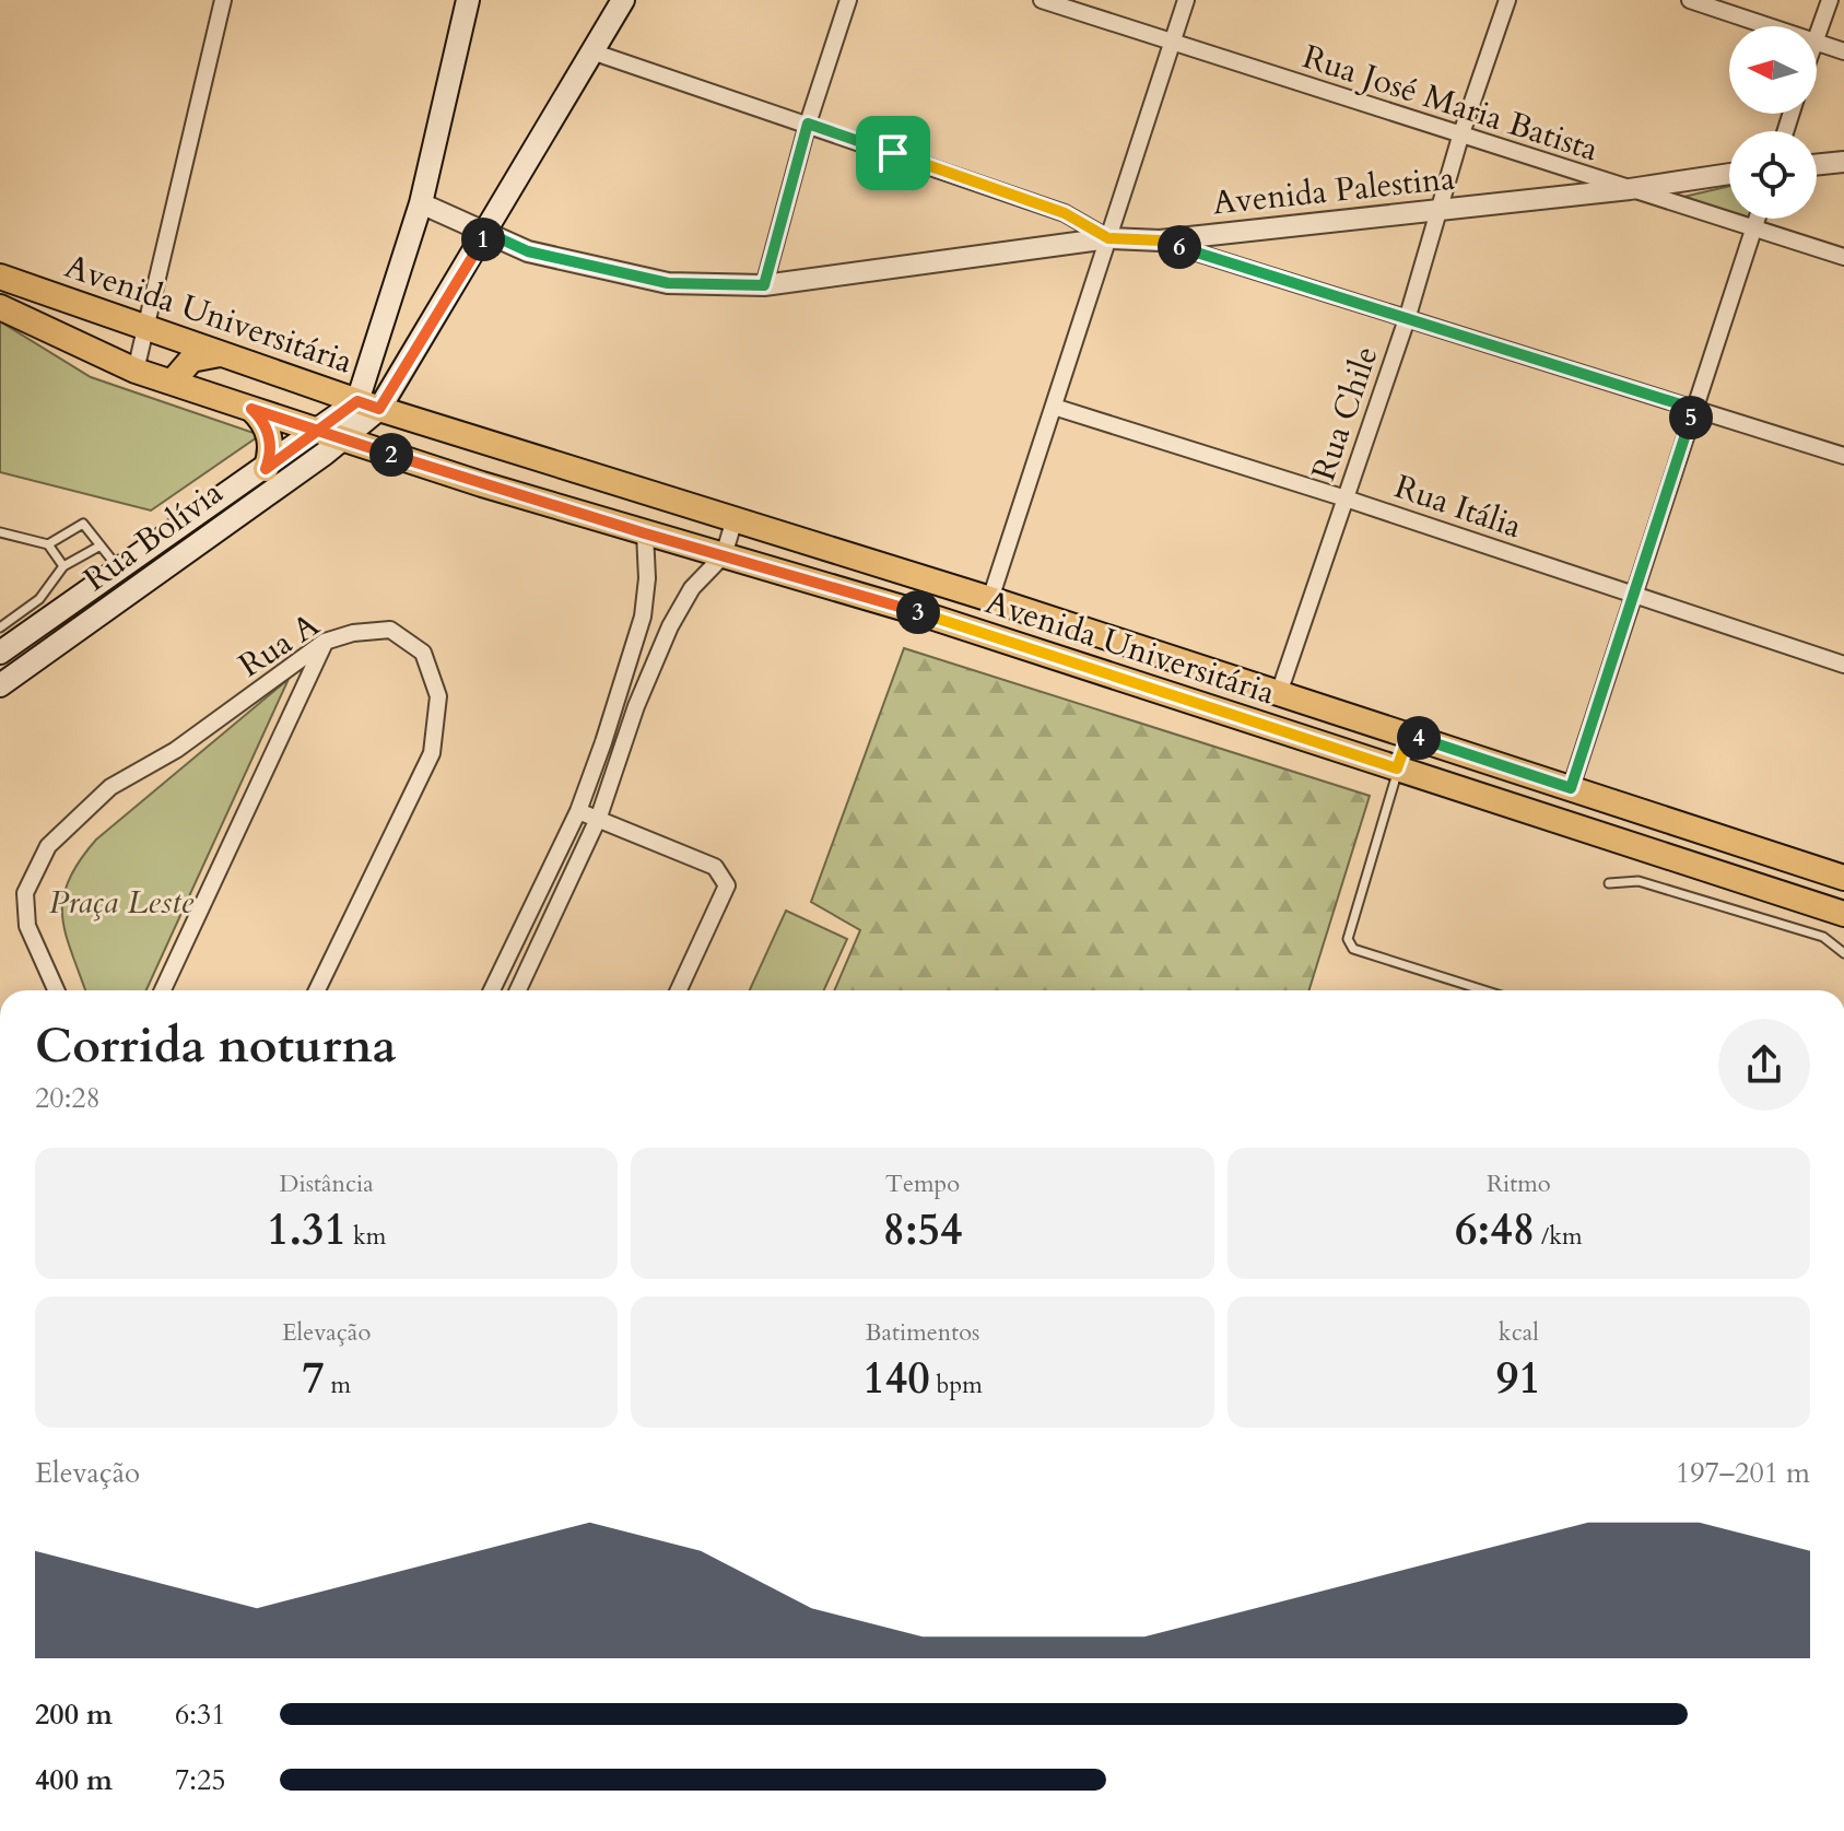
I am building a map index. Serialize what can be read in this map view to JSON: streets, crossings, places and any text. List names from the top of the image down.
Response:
{
  "streets": {
    "main road": ["Avenida Universitária", "Rua Bolívia"],
    "street": [
      "Rua José Maria Batista",
      "Avenida Palestina",
      "Rua Chile",
      "Rua Itália",
      "Rua A"
    ]
  },
  "crossings": [
    ["Rua José Maria Batista", "Avenida Palestina"],
    ["Rua José Maria Batista", "Rua Chile"],
    ["Avenida Palestina", "Rua Chile"],
    ["Avenida Universitária", "Rua Chile"],
    ["Avenida Universitária", "Rua Bolívia"],
    ["Rua Chile", "Rua Itália"]
  ],
  "parks": ["Praça Leste"],
  "north": "left",
  "page": {
    "pins": [
      "1",
      "6",
      "5",
      "2",
      "3",
      "4"
    ],
    "heading": ["Corrida noturna", "20:28"],
    "stats": [
      ["Distância", "1.31 km"],
      ["Tempo", "8:54"],
      ["Ritmo", "6:48 /km"],
      ["Elevação", "7 m"],
      ["Batimentos", "140 bpm"],
      ["kcal", "91"]
    ],
    "chart": ["Elevação", "197–201 m"],
    "list": [
      {
        "name": "200 m",
        "note": "6:31"
      },
      {
        "name": "400 m",
        "note": "7:25"
      }
    ]
  }
}
